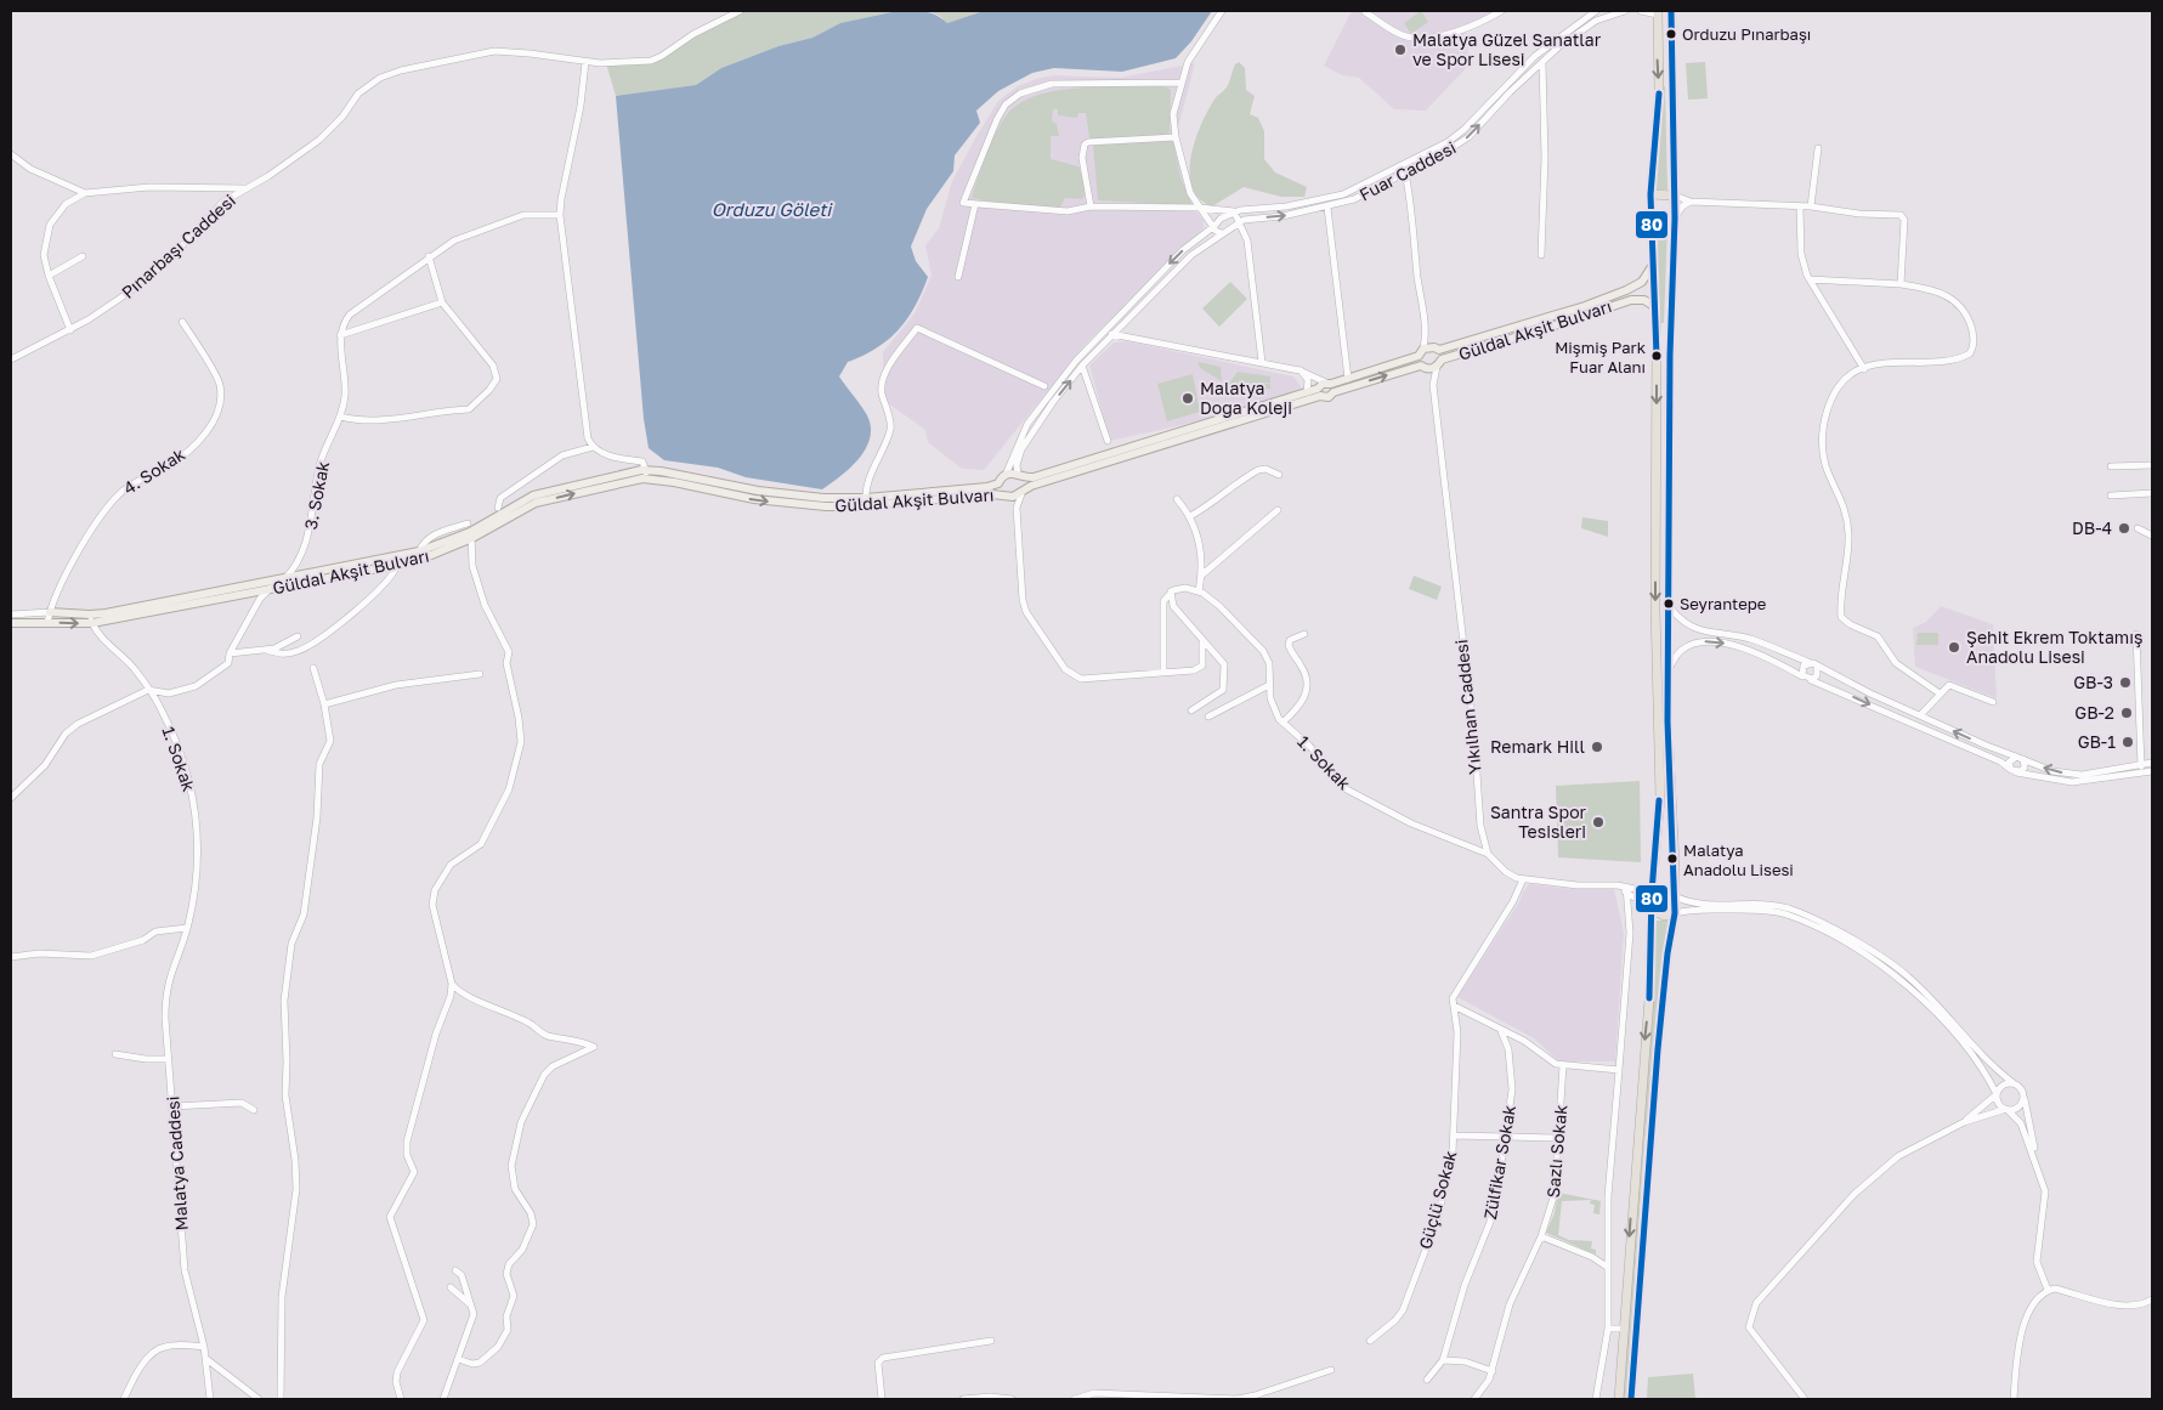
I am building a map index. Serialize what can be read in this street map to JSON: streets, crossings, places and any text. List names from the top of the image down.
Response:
{
  "streets": {
    "main road": ["Güldal Akşit Bulvarı"],
    "street": [
      "Fuar Caddesi",
      "Pınarbaşı Caddesi",
      "4. Sokak",
      "3. Sokak",
      "Yıkılhan Caddesi",
      "1. Sokak",
      "Sazlı Sokak",
      "Zülfikar Sokak",
      "Malatya Caddesi",
      "Güçlü Sokak"
    ]
  },
  "crossings": [
    ["Fuar Caddesi", "Güldal Akşit Bulvarı"],
    ["Güldal Akşit Bulvarı", "4. Sokak"],
    ["Güldal Akşit Bulvarı", "3. Sokak"],
    ["Güldal Akşit Bulvarı", "Yıkılhan Caddesi"],
    ["Güldal Akşit Bulvarı", "1. Sokak"],
    ["3. Sokak", "1. Sokak"],
    ["Yıkılhan Caddesi", "1. Sokak"],
    ["1. Sokak", "Malatya Caddesi"]
  ],
  "water": ["Orduzu Göleti"],
  "places": [
    "Orduzu Pınarbaşı",
    "Malatya Güzel Sanatlar ve Spor Lisesi",
    "Mişmiş Park Fuar Alanı",
    "Malatya Doğa Koleji",
    "DB-4",
    "Seyrantepe",
    "Şehit Ekrem Toktamış Anadolu Lisesi",
    "GB-3",
    "GB-2",
    "GB-1",
    "Remark Hill",
    "Santra Spor Tesisleri",
    "Malatya Anadolu Lisesi"
  ],
  "lines": ["transit line 80"]
}
